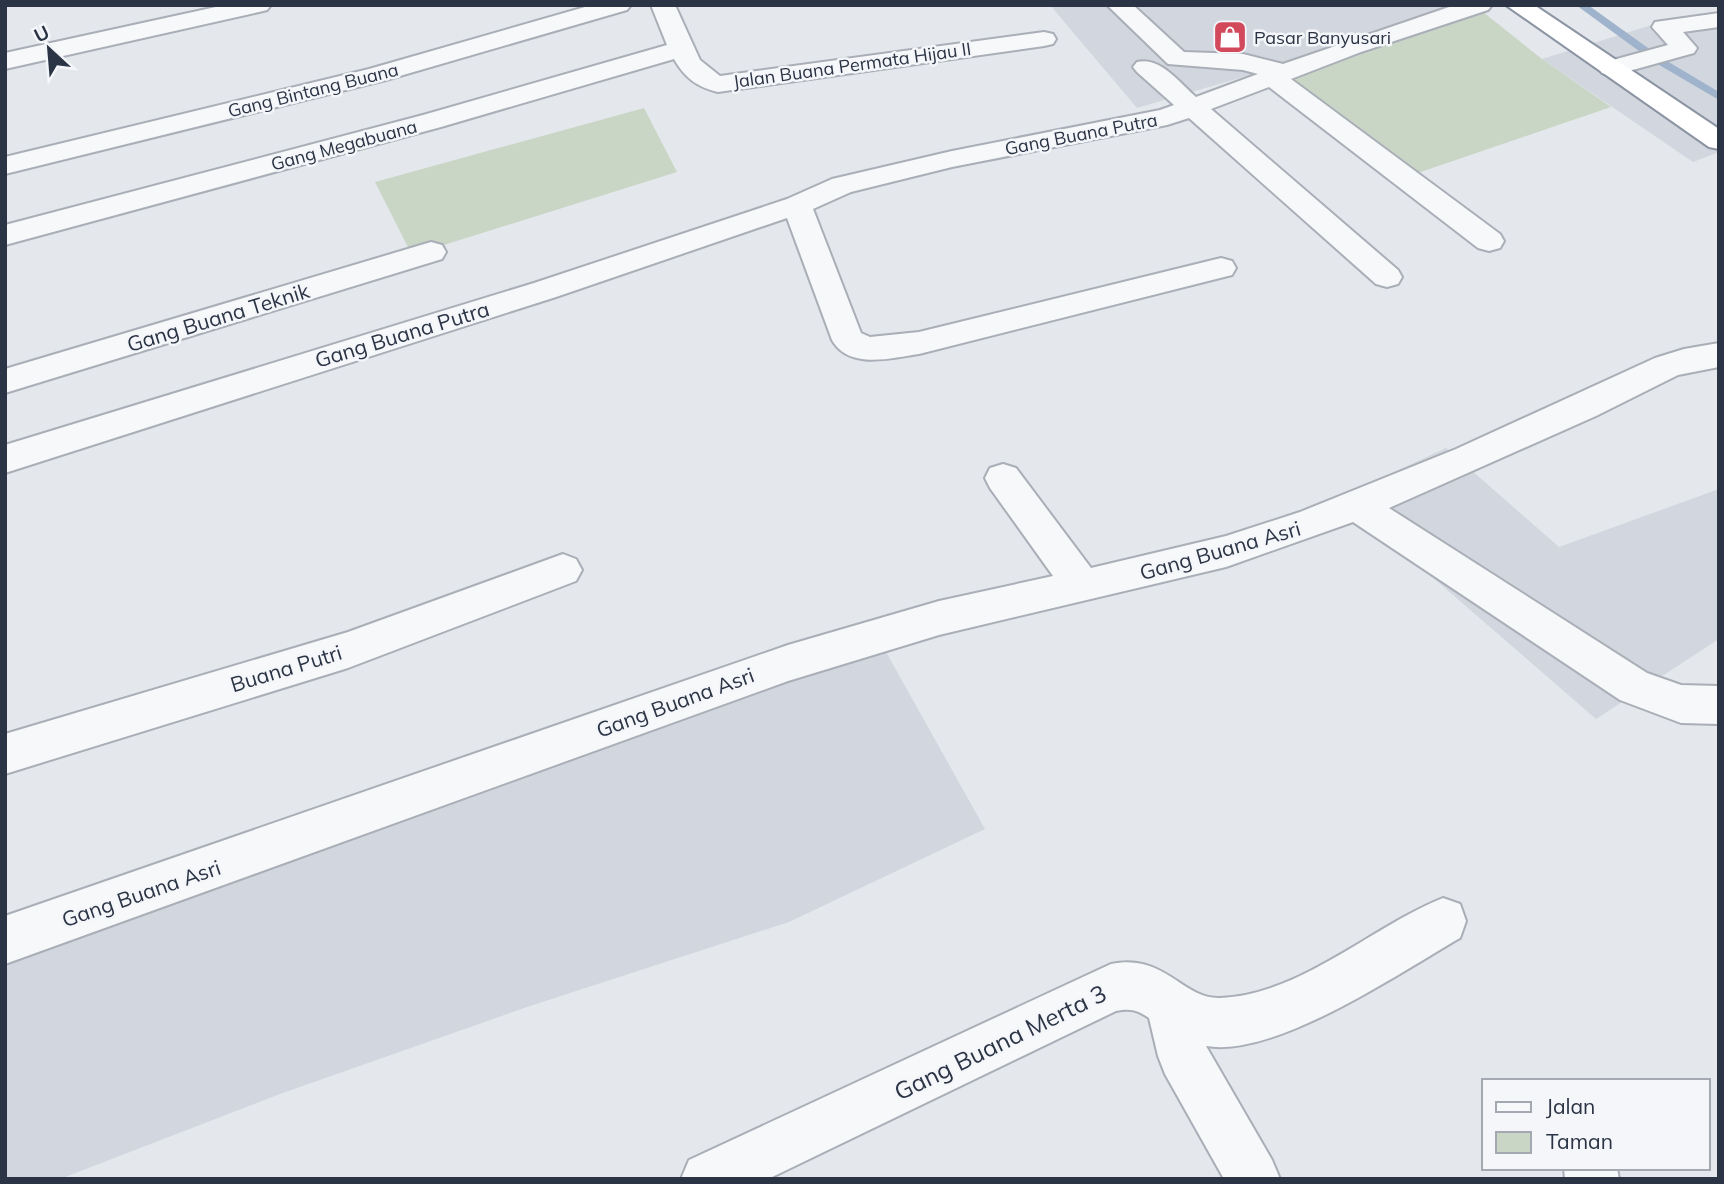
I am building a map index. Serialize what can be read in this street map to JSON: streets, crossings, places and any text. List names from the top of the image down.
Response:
{
  "streets": {
    "street": [
      "Jalan Buana Permata Hijau II",
      "Gang Bintang Buana",
      "Gang Buana Putra",
      "Gang Megabuana",
      "Gang Buana Teknik",
      "Gang Buana Asri",
      "Buana Putri",
      "Gang Buana Merta 3"
    ]
  },
  "crossings": [
    ["Jalan Buana Permata Hijau II", "Gang Megabuana"]
  ],
  "places": {
    "shop": ["Pasar Banyusari"]
  },
  "legend": ["Jalan", "Taman"],
  "north": "top left"
}
